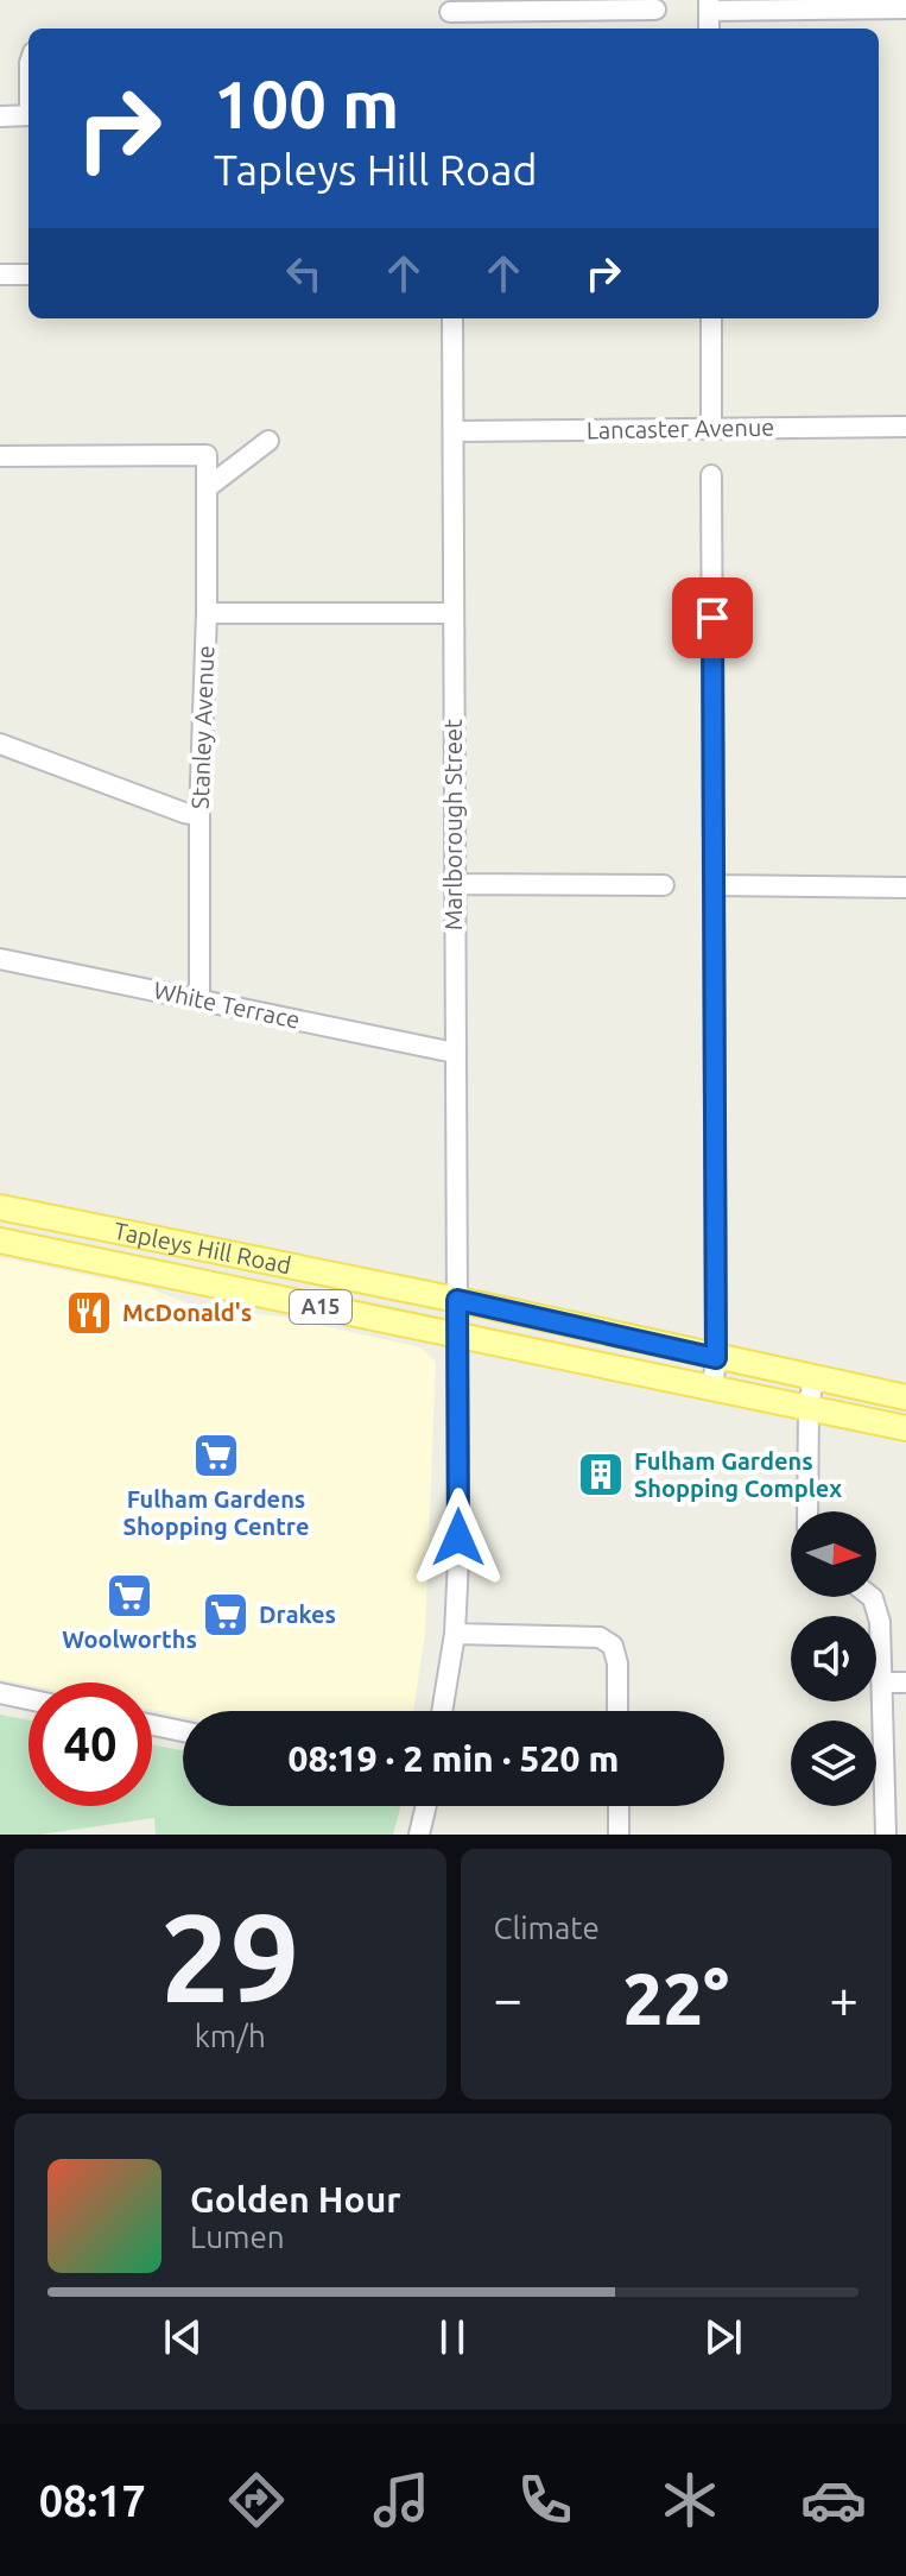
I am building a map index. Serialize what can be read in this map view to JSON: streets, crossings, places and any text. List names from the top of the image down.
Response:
{
  "streets": {
    "main road": ["Tapleys Hill Road", "A15"],
    "street": [
      "Lancaster Avenue",
      "Stanley Avenue",
      "Marlborough Street",
      "White Terrace"
    ]
  },
  "crossings": [
    ["Lancaster Avenue", "Marlborough Street"],
    ["Stanley Avenue", "White Terrace"],
    ["Marlborough Street", "White Terrace"],
    ["Marlborough Street", "Tapleys Hill Road"]
  ],
  "places": {
    "restaurant": ["McDonald's"],
    "supermarket": ["Fulham Gardens Shopping Centre", "Woolworths", "Drakes"],
    "building": ["Fulham Gardens Shopping Complex"]
  },
  "north": "right",
  "page": {
    "turn": ["100 m", "Tapleys Hill Road"],
    "limit": "40",
    "trip": "08:19 · 2 min · 520 m",
    "tile": [
      ["29", "km/h"],
      "Climate"
    ],
    "heat": ["−", "22°", "+"],
    "song": ["Golden Hour", "Lumen"],
    "tabs": "08:17"
  }
}
